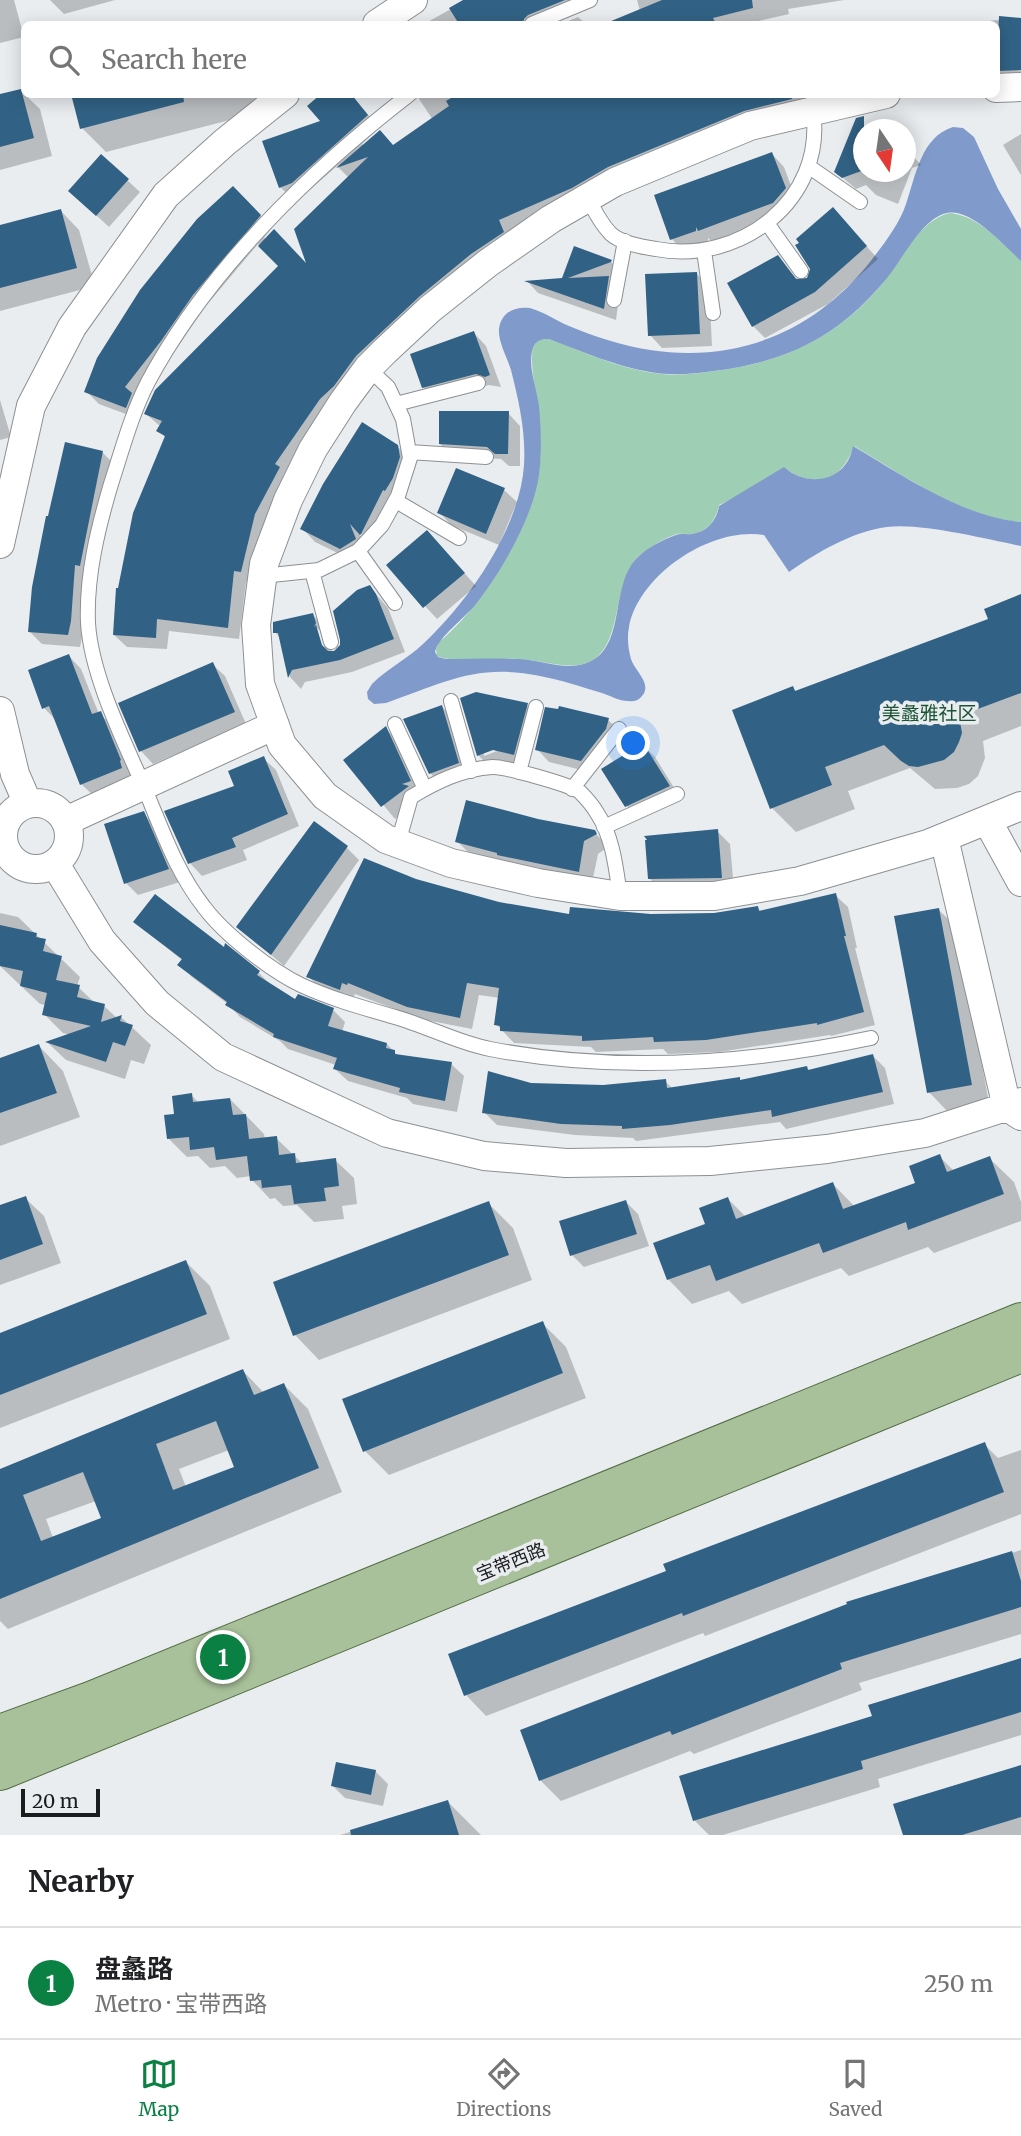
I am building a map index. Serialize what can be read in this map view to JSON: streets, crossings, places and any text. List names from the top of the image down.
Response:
{
  "streets": {
    "main road": ["宝带西路"]
  },
  "districts": ["美蠡雅社区"],
  "scale_bar": "20 m",
  "north": "bottom",
  "page": {
    "search": "Search here",
    "pins": "1",
    "scale": "20 m",
    "heading": "Nearby",
    "list": [
      {
        "mark": "1",
        "name": "盘蠡路",
        "note": "Metro · 宝带西路",
        "value": "250 m"
      }
    ],
    "nav": ["Map", "Directions", "Saved"]
  }
}
